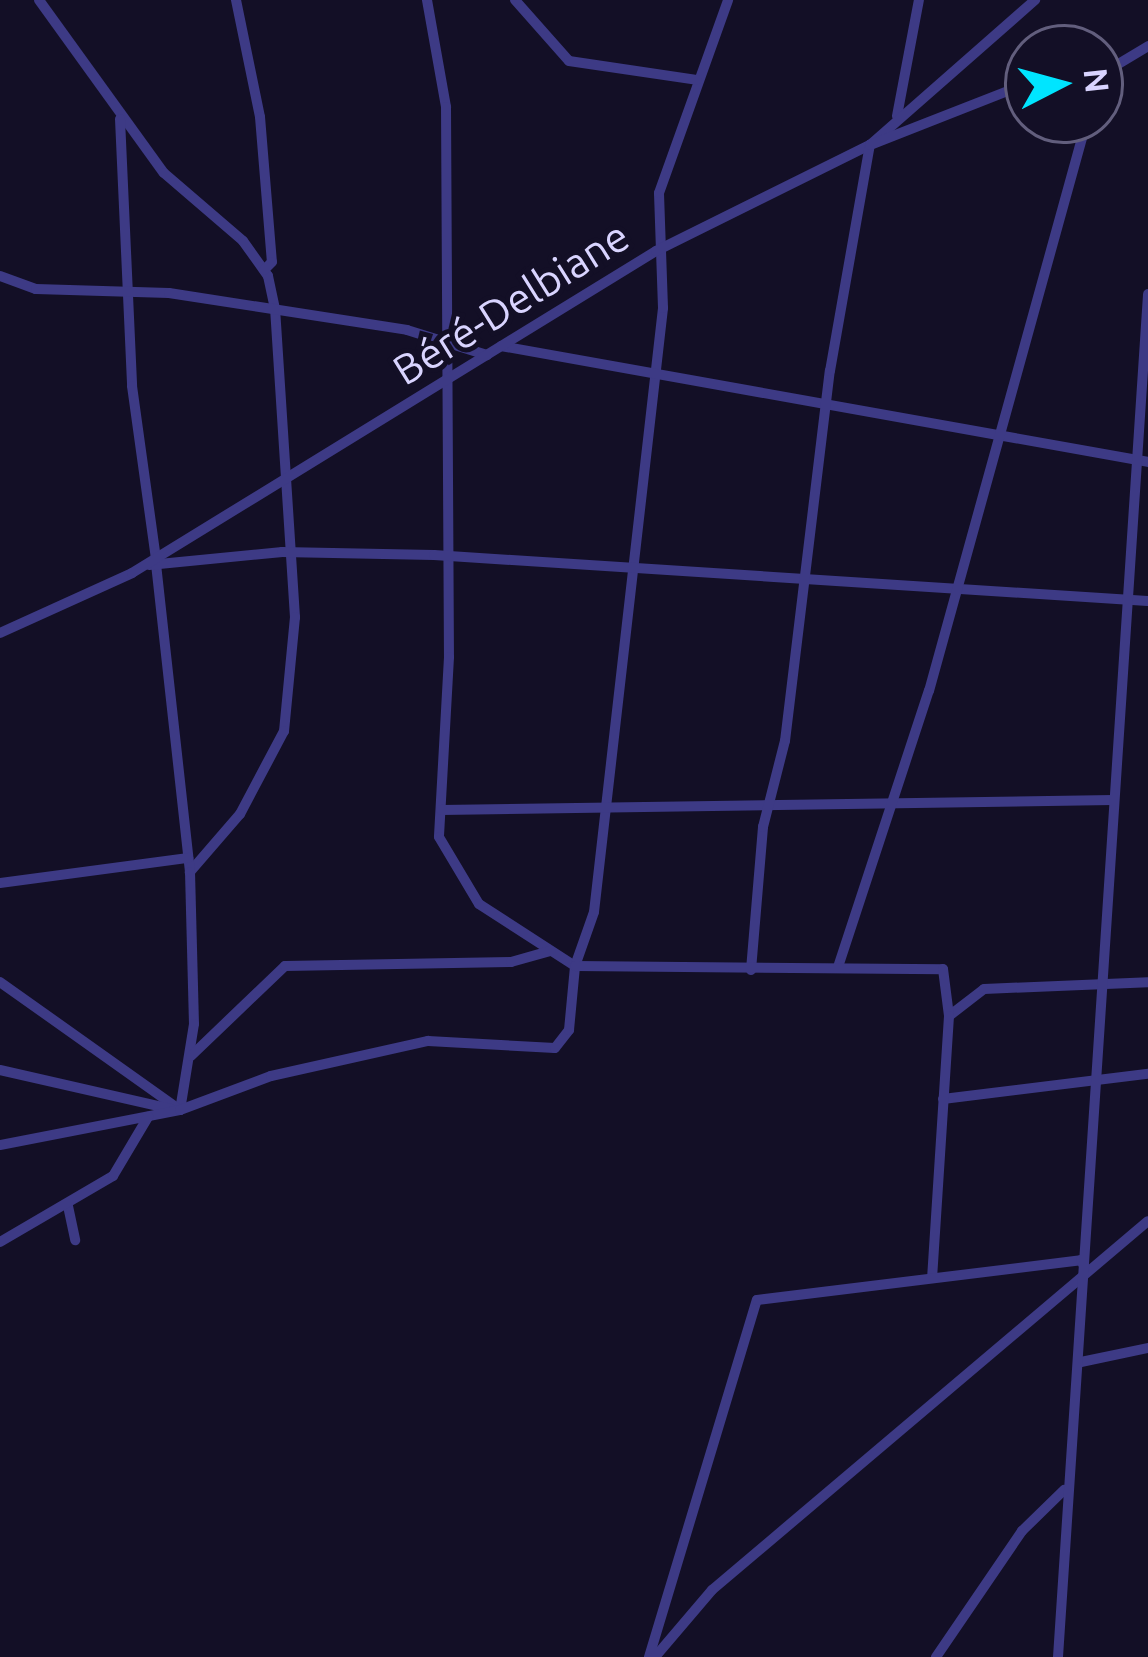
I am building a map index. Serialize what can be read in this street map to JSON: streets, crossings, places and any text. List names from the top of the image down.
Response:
{
  "streets": {
    "street": ["Béré-Delbiane"]
  },
  "north": "right"
}
